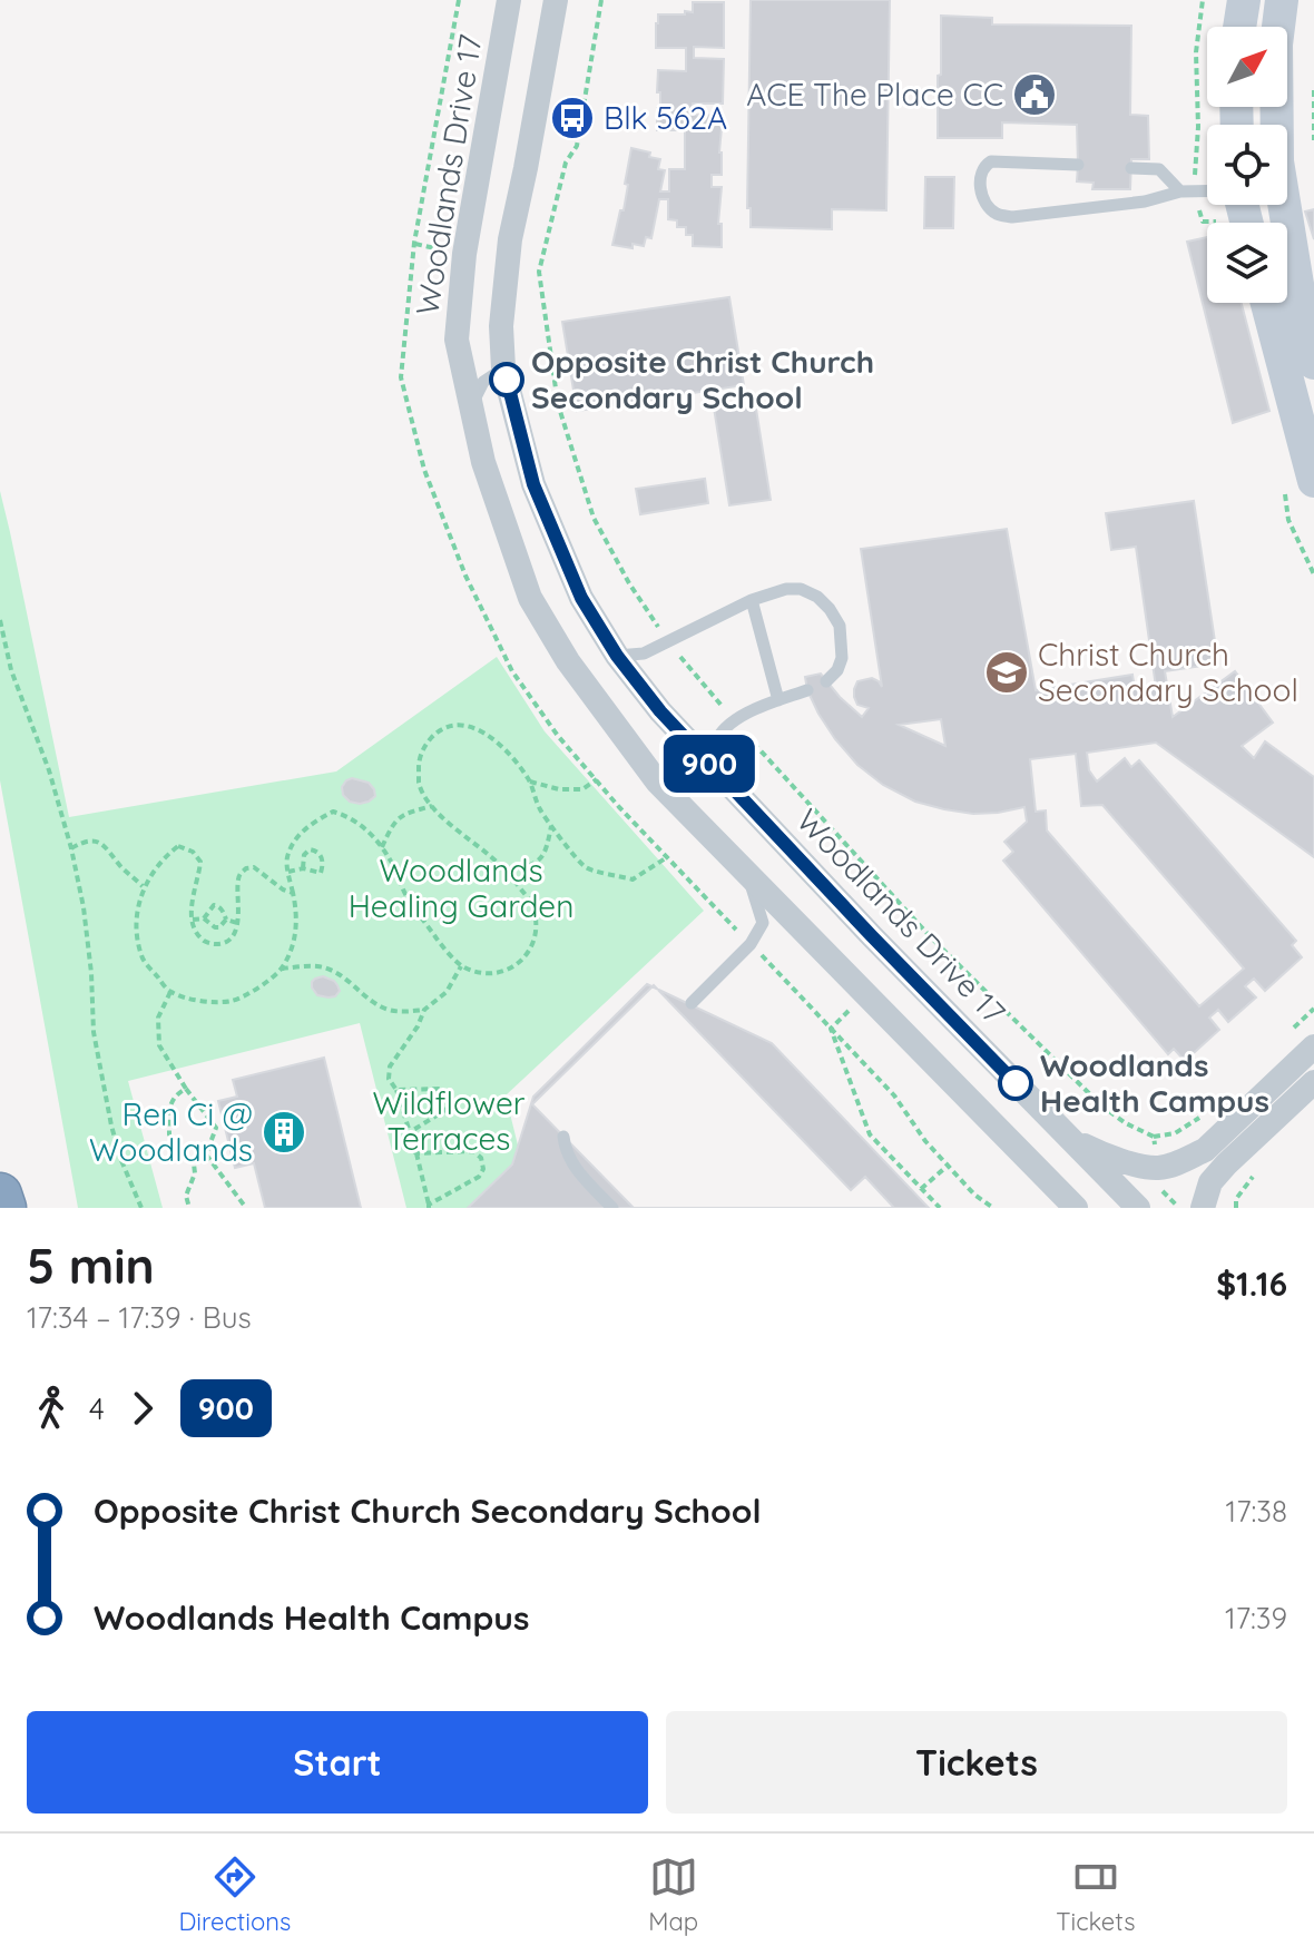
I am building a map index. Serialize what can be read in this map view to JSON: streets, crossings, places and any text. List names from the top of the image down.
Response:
{
  "streets": {
    "street": ["Woodlands Drive 17"]
  },
  "parks": ["Woodlands Healing Garden", "Wildflower Terraces"],
  "places": {
    "public building": ["ACE The Place CC"],
    "bus stop": ["Blk 562A"],
    "other": ["Opposite Christ Church Secondary School", "Woodlands Health Campus"],
    "school or university": ["Christ Church Secondary School"],
    "building": ["Ren Ci @ Woodlands"]
  },
  "lines": ["bus line 900"],
  "north": "top right",
  "page": {
    "on_map": "900",
    "heading": ["5 min", "17:34 – 17:39 · Bus", "$1.16"],
    "legs": ["4", "900"],
    "list": [
      {
        "name": "Opposite Christ Church Secondary School",
        "value": "17:38"
      },
      {
        "name": "Woodlands Health Campus",
        "value": "17:39"
      }
    ],
    "buttons": ["Start", "Tickets"],
    "tabs": ["Directions", "Map", "Tickets"]
  }
}
